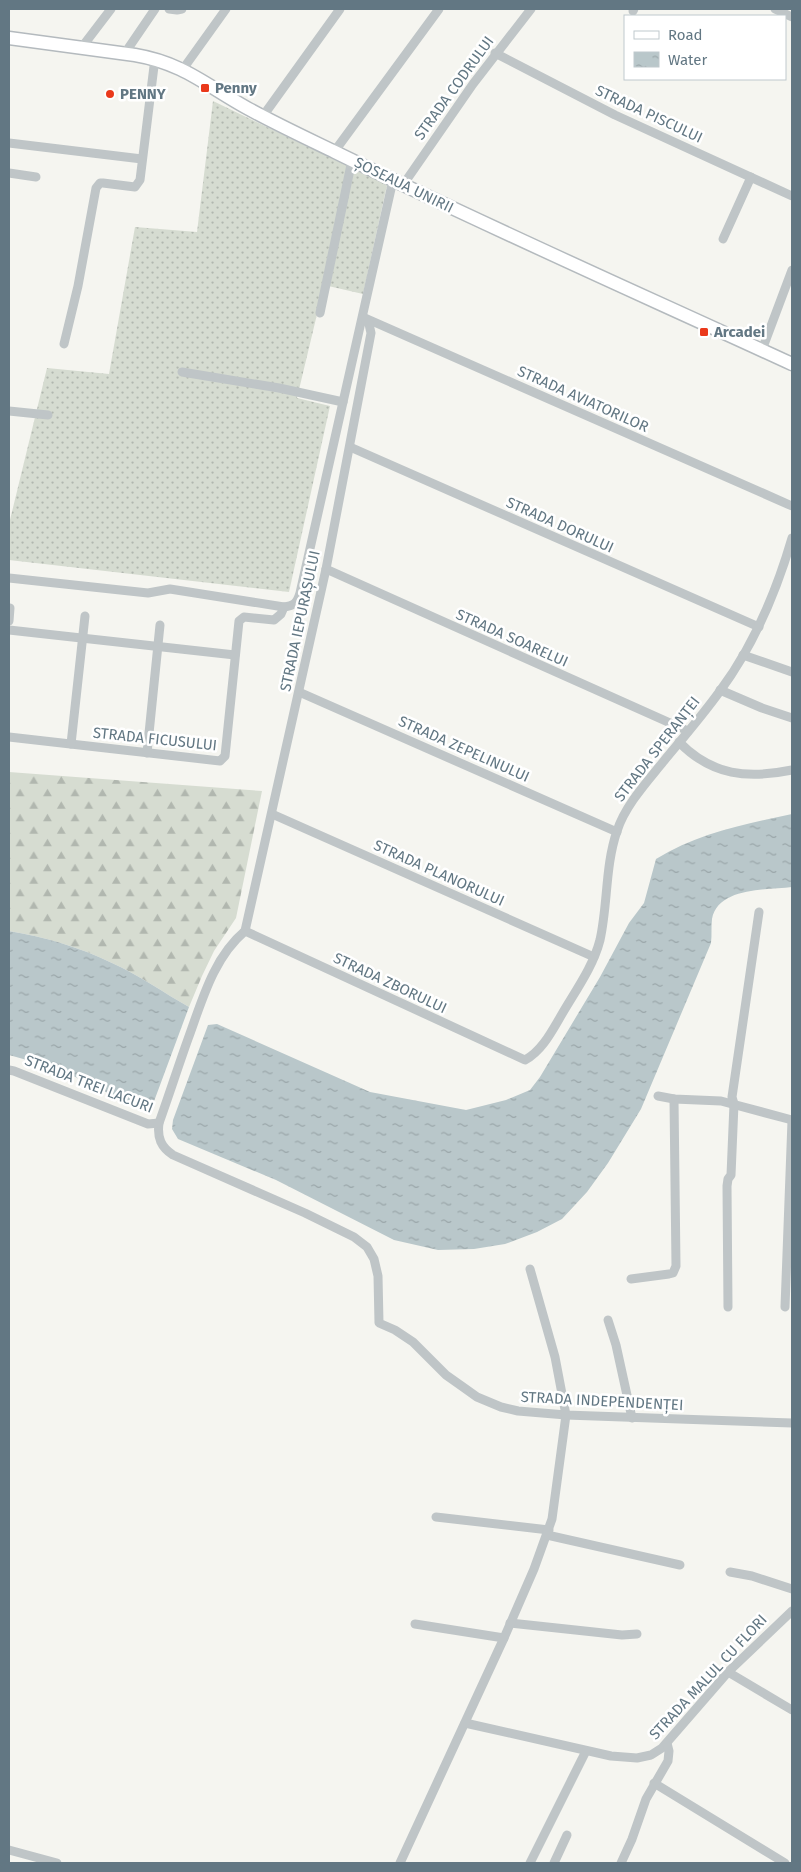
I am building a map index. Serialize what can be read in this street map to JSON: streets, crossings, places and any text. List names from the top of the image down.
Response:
{
  "streets": {
    "main road": ["ȘOSEAUA UNIRII"],
    "street": [
      "STRADA CODRULUI",
      "STRADA PISCULUI",
      "STRADA AVIATORILOR",
      "STRADA DORULUI",
      "STRADA IEPURAȘULUI",
      "STRADA SOARELUI",
      "STRADA FICUSULUI",
      "STRADA ZEPELINULUI",
      "STRADA SPERANȚEI",
      "STRADA PLANORULUI",
      "STRADA ZBORULUI",
      "STRADA TREI LACURI",
      "STRADA INDEPENDENȚEI",
      "STRADA MALUL CU FLORI"
    ]
  },
  "crossings": [
    ["STRADA CODRULUI", "STRADA PISCULUI"],
    ["STRADA CODRULUI", "ȘOSEAUA UNIRII"],
    ["STRADA CODRULUI", "STRADA IEPURAȘULUI"],
    ["ȘOSEAUA UNIRII", "STRADA IEPURAȘULUI"],
    ["STRADA AVIATORILOR", "STRADA IEPURAȘULUI"],
    ["STRADA DORULUI", "STRADA IEPURAȘULUI"],
    ["STRADA DORULUI", "STRADA SPERANȚEI"],
    ["STRADA IEPURAȘULUI", "STRADA SOARELUI"],
    ["STRADA IEPURAȘULUI", "STRADA FICUSULUI"],
    ["STRADA IEPURAȘULUI", "STRADA ZEPELINULUI"],
    ["STRADA IEPURAȘULUI", "STRADA PLANORULUI"],
    ["STRADA IEPURAȘULUI", "STRADA ZBORULUI"],
    ["STRADA SOARELUI", "STRADA SPERANȚEI"],
    ["STRADA ZEPELINULUI", "STRADA SPERANȚEI"],
    ["STRADA SPERANȚEI", "STRADA PLANORULUI"],
    ["STRADA SPERANȚEI", "STRADA ZBORULUI"],
    ["STRADA TREI LACURI", "STRADA INDEPENDENȚEI"]
  ],
  "places": {
    "transit": ["Penny", "Arcadei"],
    "other": ["PENNY"]
  },
  "legend": ["Road", "Water"]
}
